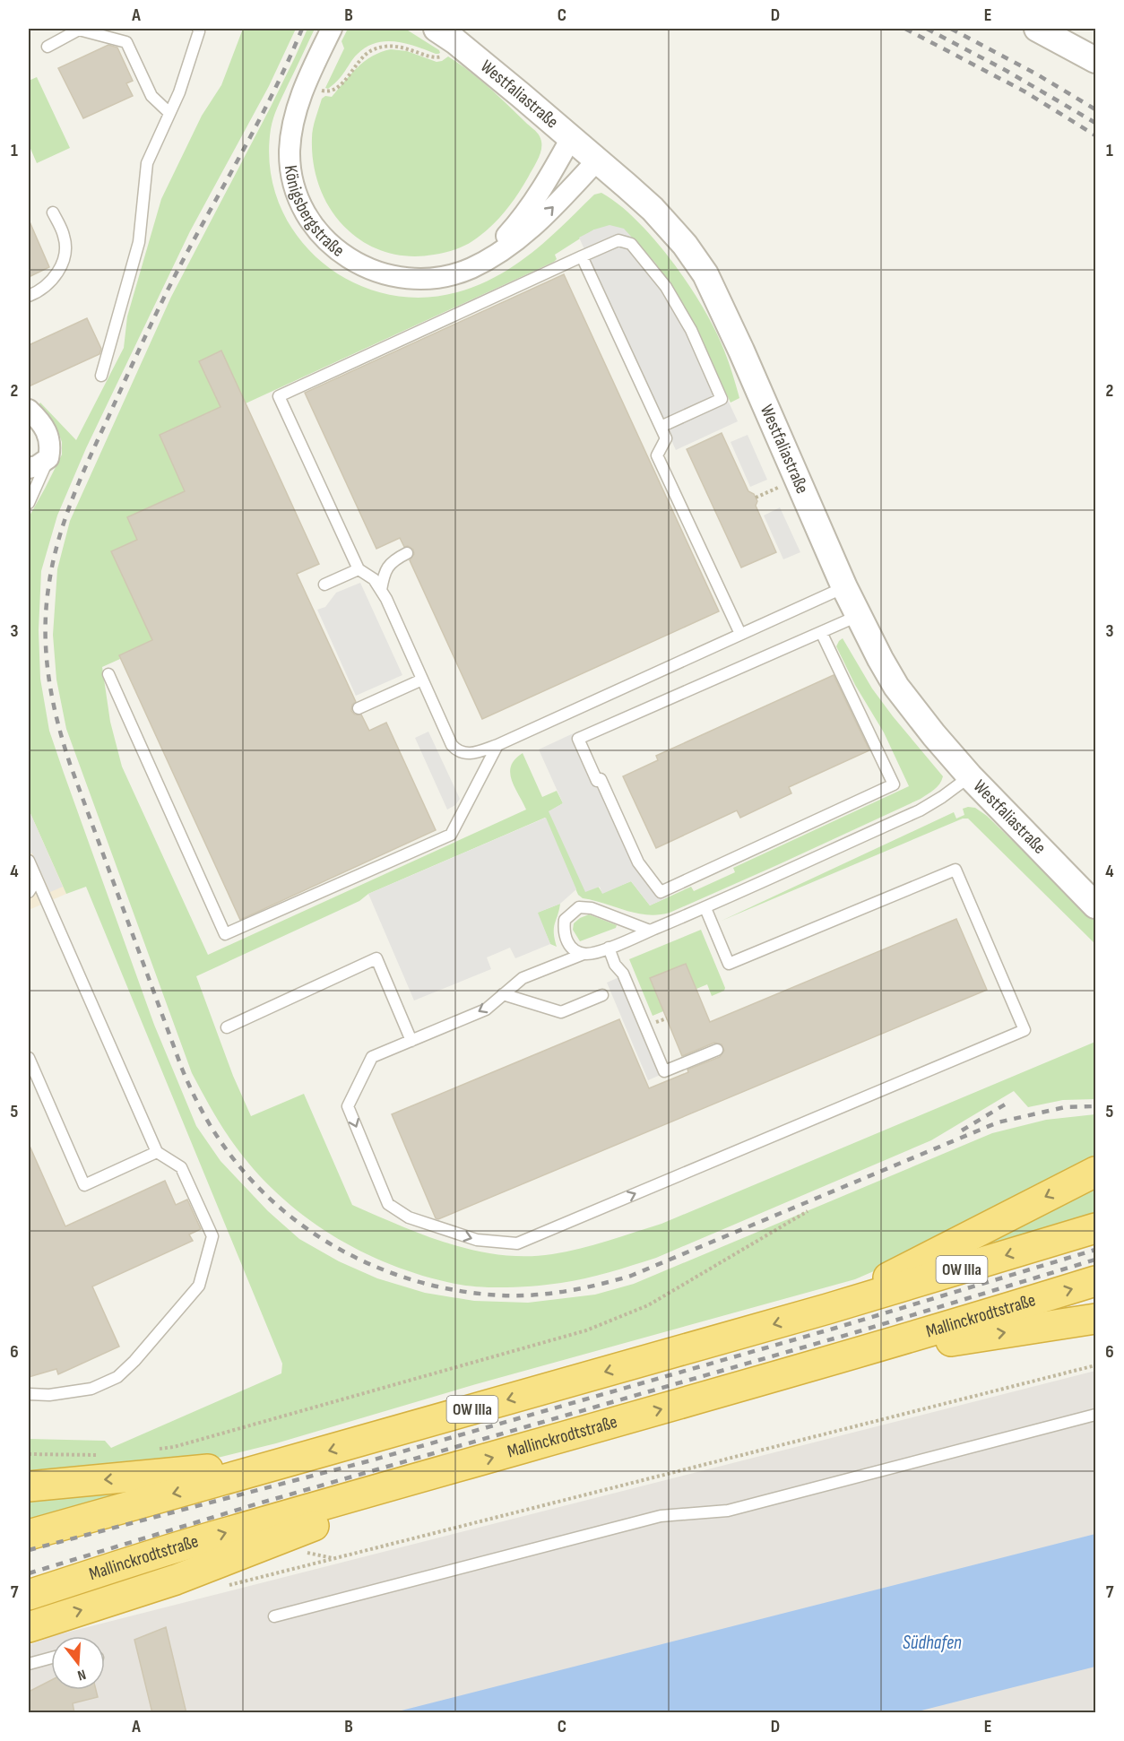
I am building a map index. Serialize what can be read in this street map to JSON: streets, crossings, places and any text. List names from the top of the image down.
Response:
{
  "streets": {
    "highway": ["OW IIIa", "Mallinckrodtstraße"],
    "street": ["Westfaliastraße", "Königsbergstraße"]
  },
  "crossings": [
    ["Westfaliastraße", "Königsbergstraße"]
  ],
  "water": ["Südhafen"],
  "north": "bottom",
  "grid": {
    "columns": [
      "A",
      "B",
      "C",
      "D",
      "E"
    ],
    "rows": [
      "1",
      "2",
      "3",
      "4",
      "5",
      "6",
      "7"
    ]
  }
}
